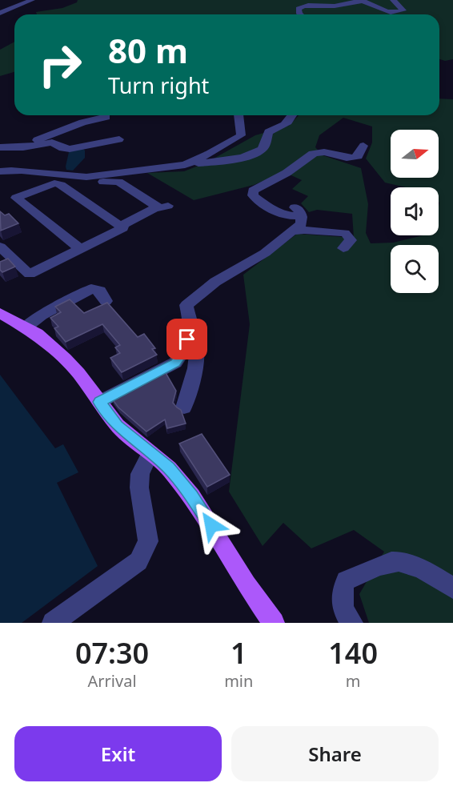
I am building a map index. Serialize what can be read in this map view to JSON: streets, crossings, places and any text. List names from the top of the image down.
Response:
{
  "north": "right",
  "page": {
    "turn": ["80 m", "Turn right"],
    "eta": [
      "07:30",
      "Arrival",
      "1",
      "min",
      "140",
      "m"
    ],
    "buttons": ["Exit", "Share"]
  }
}
